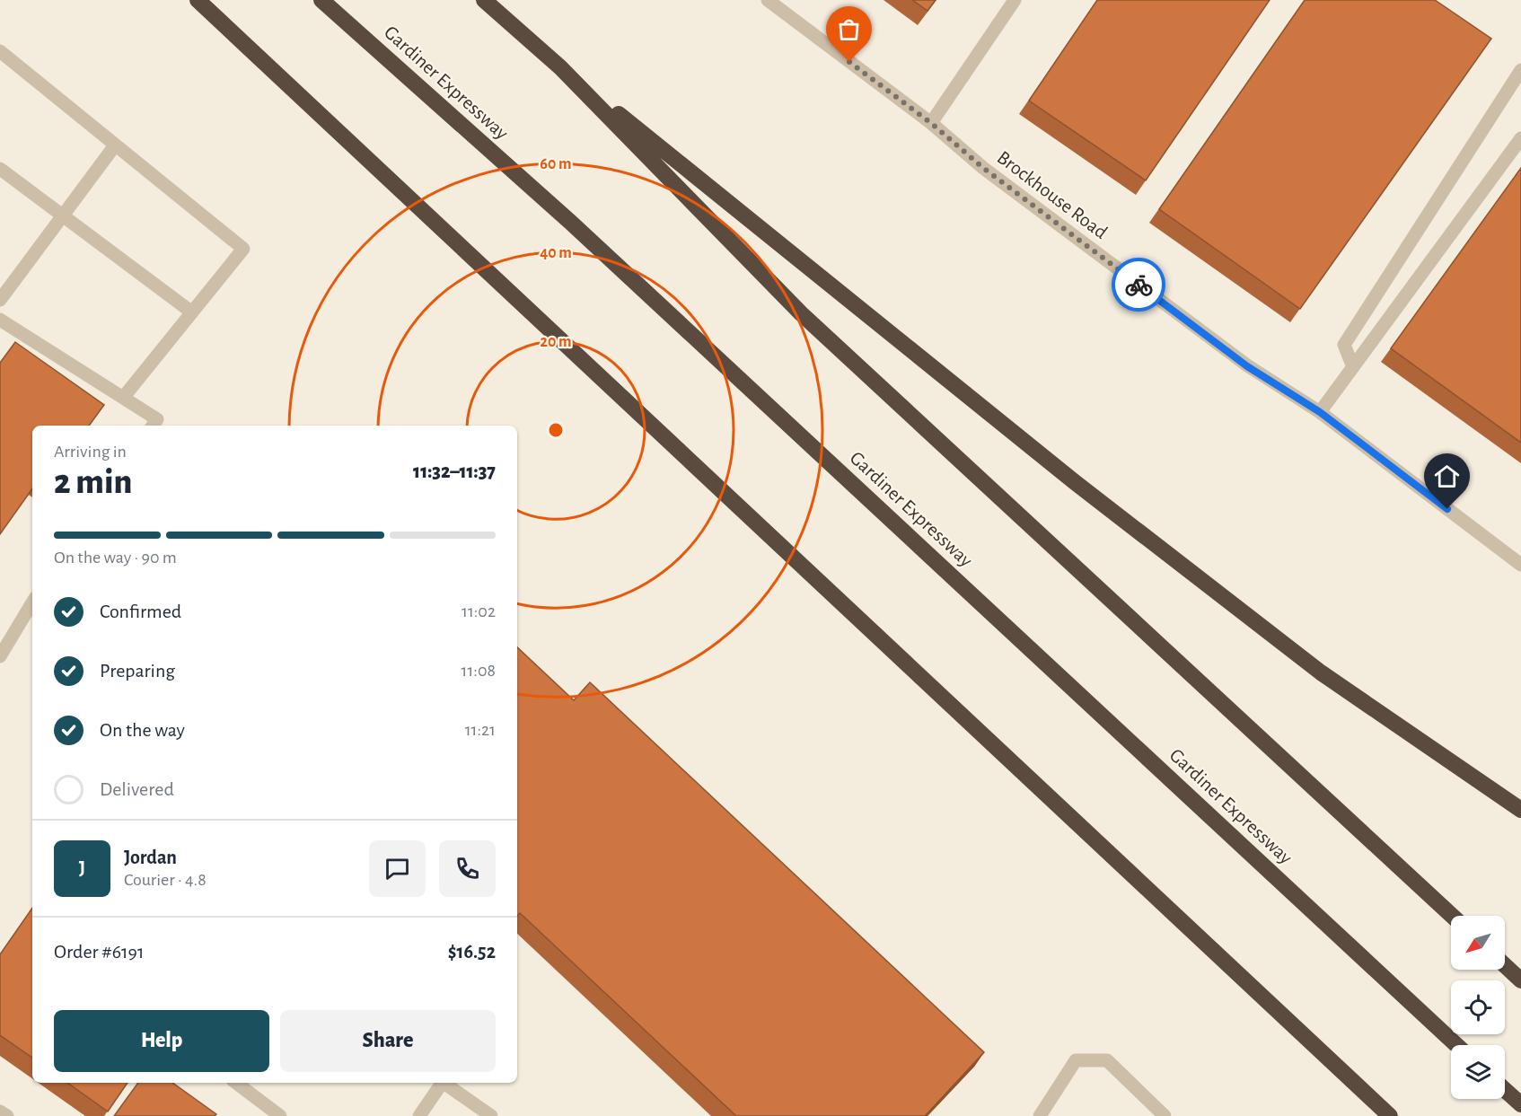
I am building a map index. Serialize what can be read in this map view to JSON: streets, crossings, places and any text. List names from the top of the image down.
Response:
{
  "streets": {
    "highway": ["Gardiner Expressway"],
    "street": ["Brockhouse Road"]
  },
  "north": "bottom left",
  "page": {
    "heading": ["2 min", "Arriving in", "11:32–11:37"],
    "panel": [
      "Jordan",
      "Courier · 4.8",
      "Order #6191",
      "$16.52"
    ],
    "bar": "On the way · 90 m",
    "list": [
      ["Confirmed", "11:02"],
      ["Preparing", "11:08"],
      ["On the way", "11:21"],
      "Delivered"
    ],
    "round": "J",
    "buttons": ["Help", "Share"]
  },
  "rings": ["60 m", "40 m", "20 m"]
}
